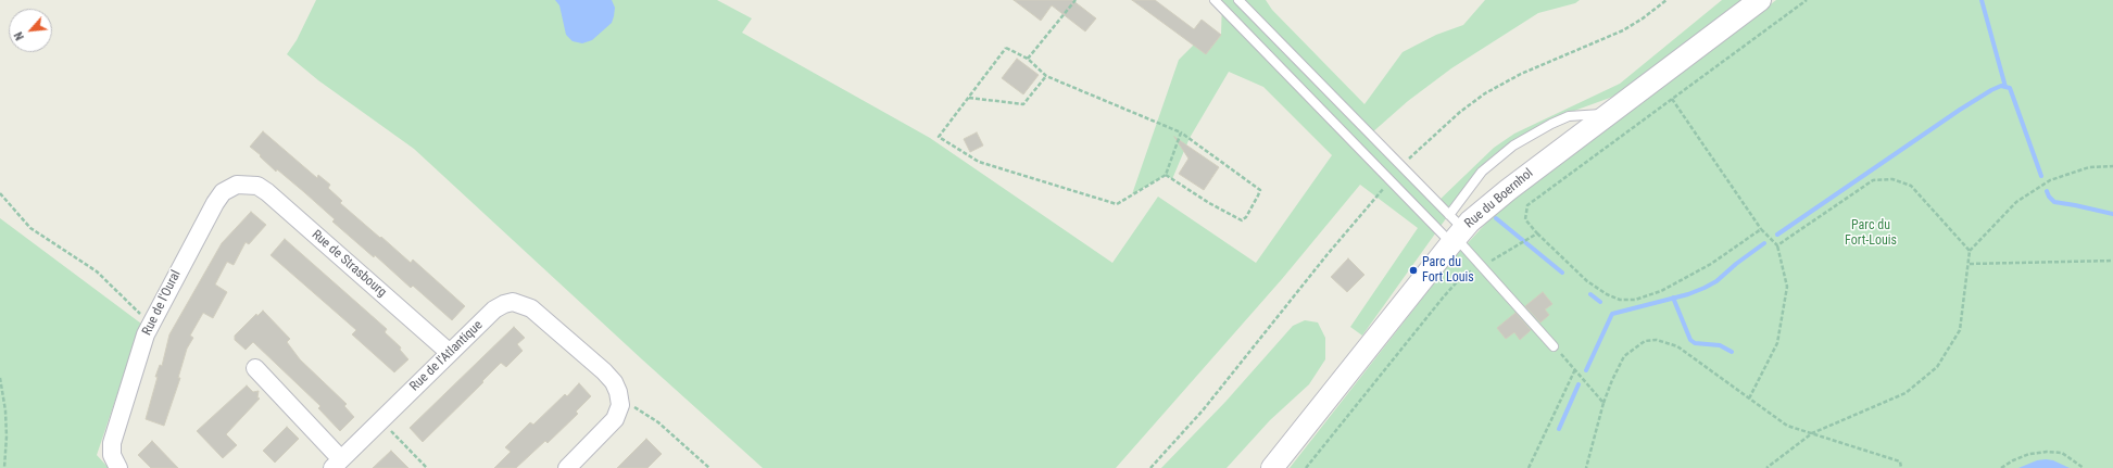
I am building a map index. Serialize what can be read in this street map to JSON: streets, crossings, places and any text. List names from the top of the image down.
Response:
{
  "streets": {
    "street": [
      "Rue du Boernhol",
      "Rue de Strasbourg",
      "Rue de l'Oural",
      "Rue de l'Atlantique"
    ]
  },
  "crossings": [
    ["Rue de Strasbourg", "Rue de l'Oural"],
    ["Rue de Strasbourg", "Rue de l'Atlantique"]
  ],
  "parks": ["Parc du Fort-Louis"],
  "places": ["Parc du Fort Louis"],
  "north": "bottom left"
}
